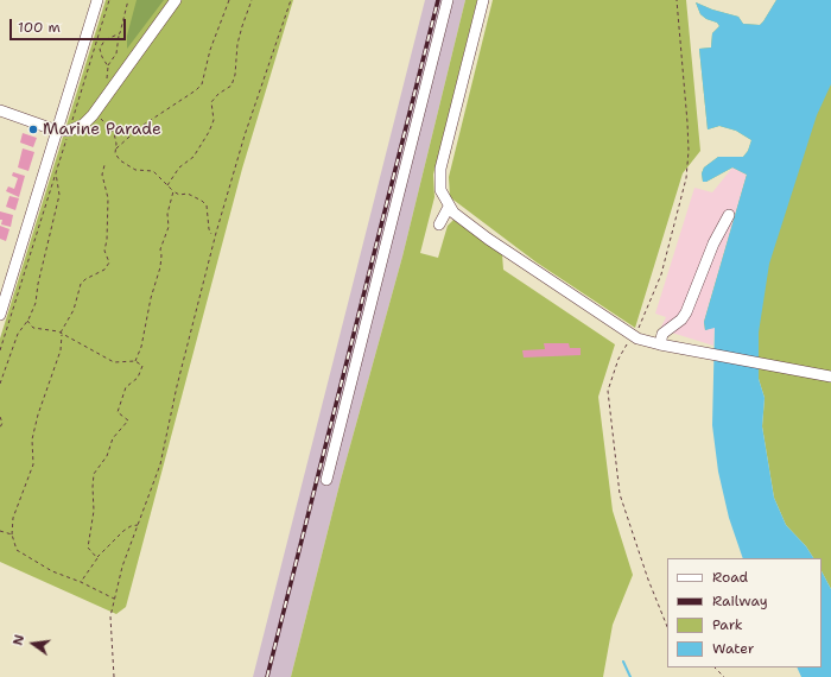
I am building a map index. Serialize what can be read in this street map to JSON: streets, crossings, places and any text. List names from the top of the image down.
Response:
{
  "places": ["Marine Parade"],
  "legend": [
    "Road",
    "Railway",
    "Park",
    "Water"
  ],
  "scale_bar": "100 m",
  "north": "left"
}
